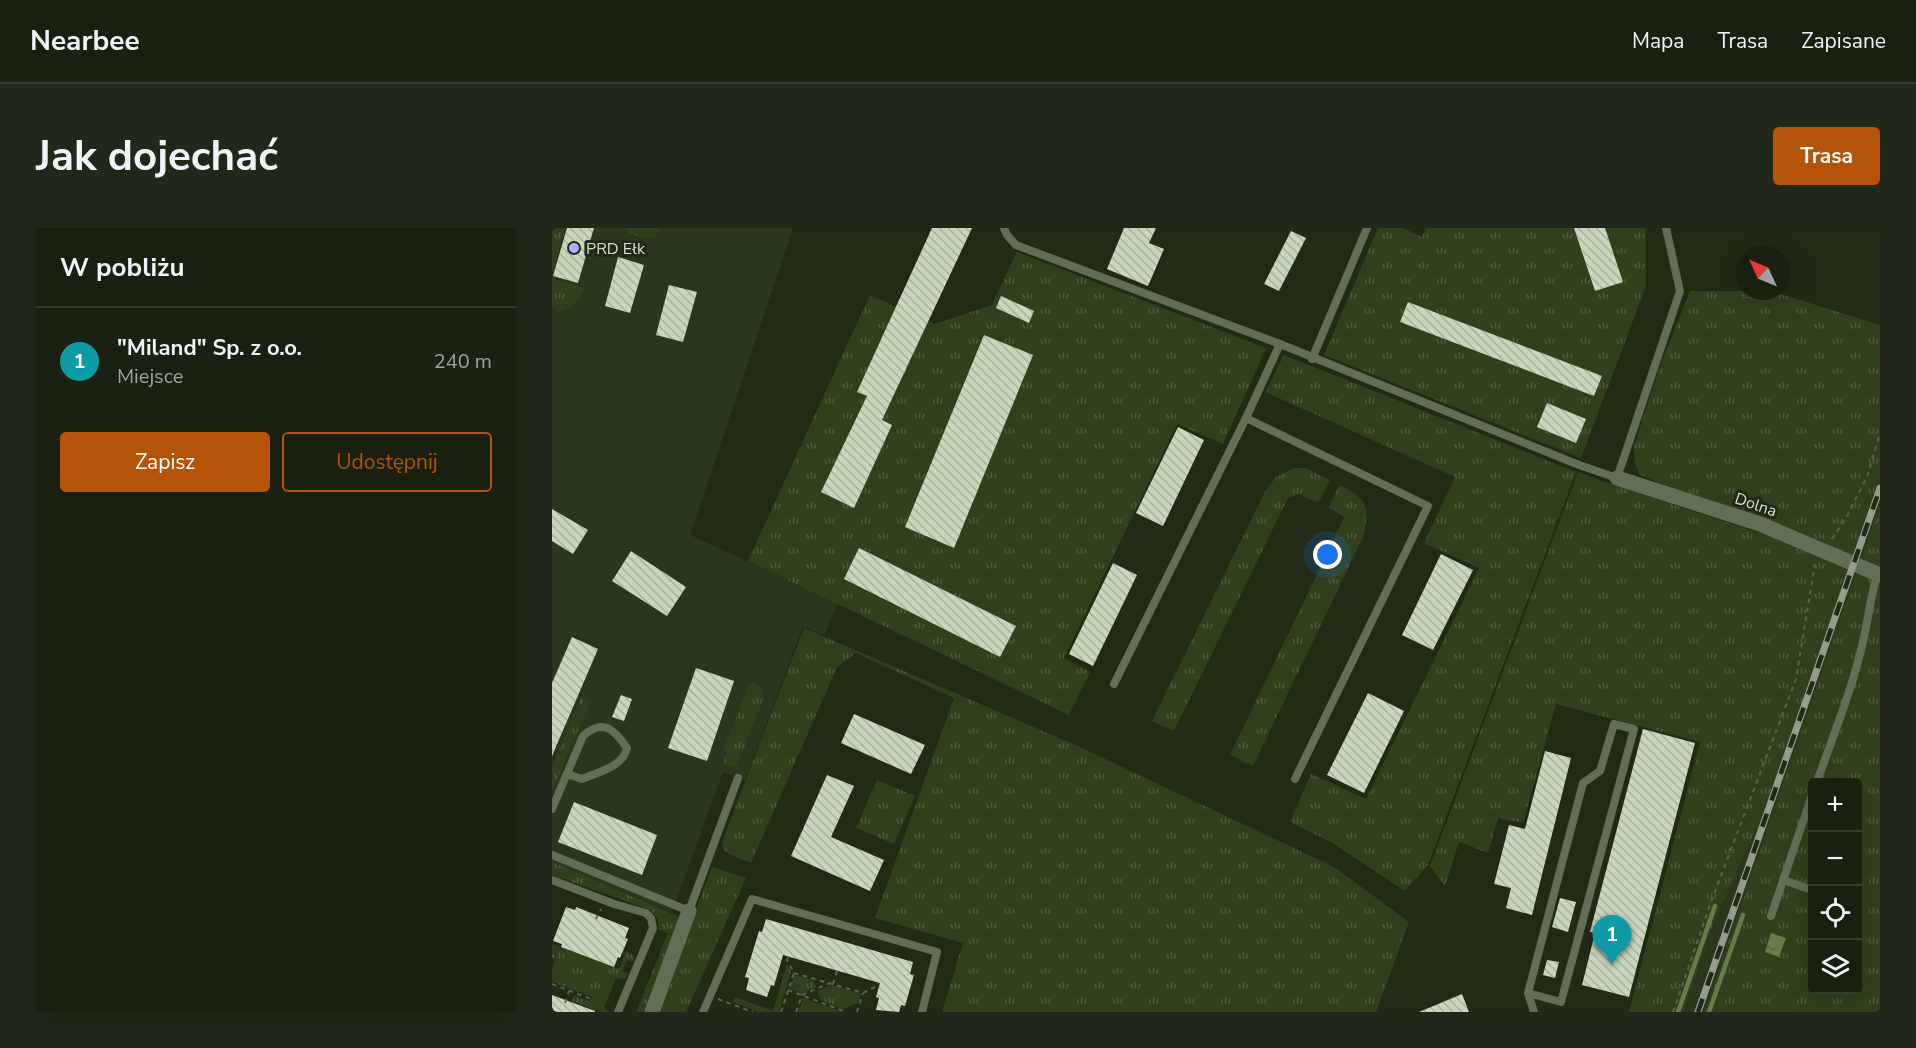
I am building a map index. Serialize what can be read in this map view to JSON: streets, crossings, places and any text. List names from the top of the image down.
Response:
{
  "streets": {
    "street": ["Dolna"]
  },
  "places": ["PRD Ełk"],
  "north": "top left",
  "page": {
    "header": "Nearbee",
    "nav": ["Mapa", "Trasa", "Zapisane"],
    "buttons": [
      "Trasa",
      ["Zapisz", "Udostępnij"]
    ],
    "title": "Jak dojechać",
    "heading": "W pobliżu",
    "list": [
      {
        "mark": "1",
        "name": "\"Miland\" Sp. z o.o.",
        "note": "Miejsce",
        "value": "240 m"
      }
    ],
    "map_buttons": ["+", "−"],
    "pins": "1"
  }
}
